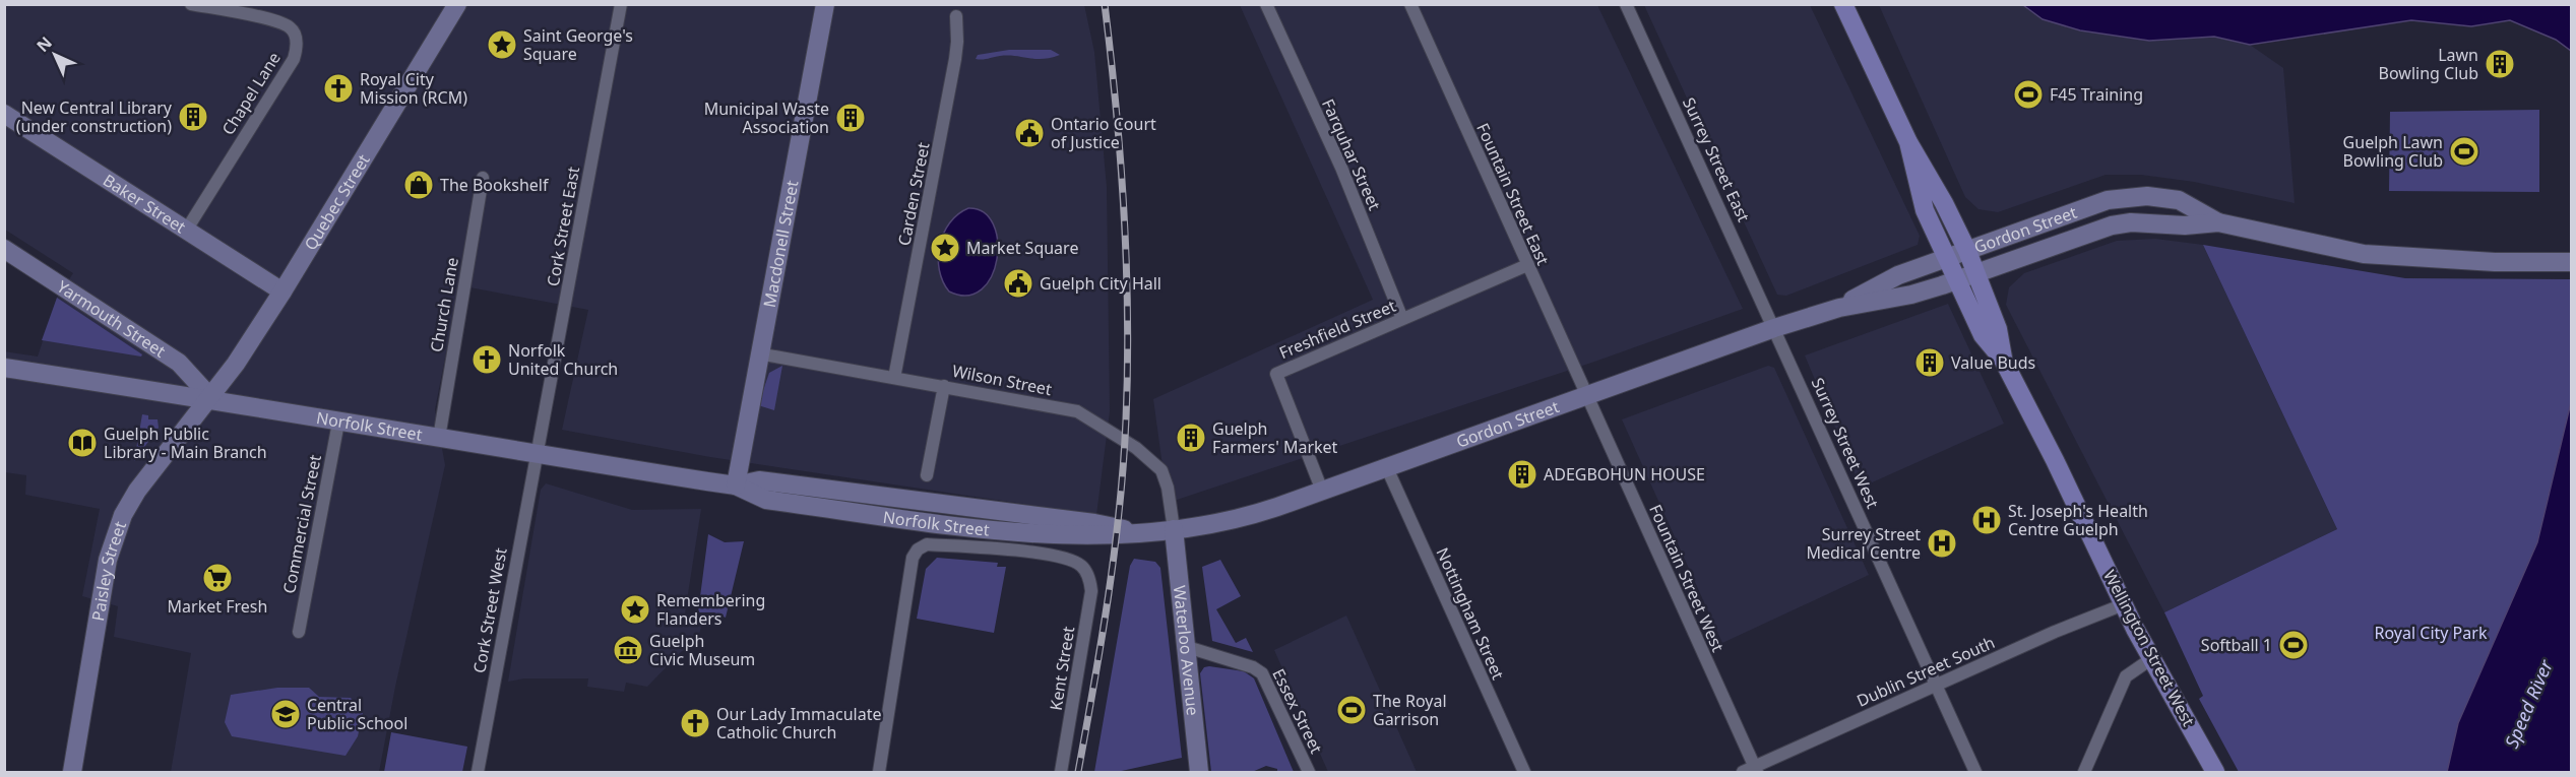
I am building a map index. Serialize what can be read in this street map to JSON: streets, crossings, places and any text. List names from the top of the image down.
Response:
{
  "streets": {
    "main road": [
      "Baker Street",
      "Quebec Street",
      "Gordon Street",
      "Macdonell Street",
      "Yarmouth Street",
      "Norfolk Street",
      "Paisley Street",
      "Wellington Street West",
      "Waterloo Avenue"
    ],
    "street": [
      "Chapel Lane",
      "Farquhar Street",
      "Surrey Street East",
      "Carden Street",
      "Fountain Street East",
      "Cork Street East",
      "Church Lane",
      "Freshfield Street",
      "Wilson Street",
      "Surrey Street West",
      "Commercial Street",
      "Fountain Street West",
      "Cork Street West",
      "Nottingham Street",
      "Kent Street",
      "Dublin Street South",
      "Essex Street"
    ]
  },
  "crossings": [
    ["Chapel Lane", "Baker Street"],
    ["Farquhar Street", "Freshfield Street"],
    ["Surrey Street East", "Gordon Street"],
    ["Surrey Street East", "Surrey Street West"],
    ["Carden Street", "Wilson Street"],
    ["Fountain Street East", "Gordon Street"],
    ["Fountain Street East", "Freshfield Street"],
    ["Fountain Street East", "Fountain Street West"],
    ["Baker Street", "Quebec Street"],
    ["Quebec Street", "Yarmouth Street"],
    ["Quebec Street", "Norfolk Street"],
    ["Quebec Street", "Paisley Street"],
    ["Cork Street East", "Norfolk Street"],
    ["Cork Street East", "Cork Street West"],
    ["Gordon Street", "Freshfield Street"],
    ["Gordon Street", "Wilson Street"],
    ["Gordon Street", "Norfolk Street"],
    ["Gordon Street", "Surrey Street West"],
    ["Gordon Street", "Fountain Street West"],
    ["Gordon Street", "Nottingham Street"],
    ["Gordon Street", "Wellington Street West"],
    ["Gordon Street", "Waterloo Avenue"],
    ["Macdonell Street", "Wilson Street"],
    ["Macdonell Street", "Norfolk Street"],
    ["Church Lane", "Norfolk Street"],
    ["Yarmouth Street", "Norfolk Street"],
    ["Yarmouth Street", "Paisley Street"],
    ["Wilson Street", "Norfolk Street"],
    ["Wilson Street", "Waterloo Avenue"],
    ["Norfolk Street", "Commercial Street"],
    ["Norfolk Street", "Paisley Street"],
    ["Norfolk Street", "Cork Street West"],
    ["Norfolk Street", "Waterloo Avenue"],
    ["Surrey Street West", "Dublin Street South"],
    ["Fountain Street West", "Dublin Street South"],
    ["Wellington Street West", "Dublin Street South"],
    ["Waterloo Avenue", "Essex Street"]
  ],
  "water": ["Speed River"],
  "parks": ["Royal City Park"],
  "places": {
    "place": ["Saint George's Square", "Market Square", "Remembering Flanders"],
    "building": [
      "Lawn Bowling Club",
      "New Central Library (under construction)",
      "Municipal Waste Association",
      "Value Buds",
      "Guelph Farmers' Market",
      "ADEGBOHUN HOUSE"
    ],
    "church": ["Royal City Mission (RCM)", "Norfolk United Church", "Our Lady Immaculate Catholic Church"],
    "sports": [
      "F45 Training",
      "Guelph Lawn Bowling Club",
      "Softball 1",
      "The Royal Garrison"
    ],
    "public building": ["Ontario Court of Justice", "Guelph City Hall"],
    "shop": ["The Bookshelf"],
    "library": ["Guelph Public Library - Main Branch"],
    "hospital": ["St. Joseph's Health Centre Guelph", "Surrey Street Medical Centre"],
    "supermarket": ["Market Fresh"],
    "museum": ["Guelph Civic Museum"],
    "school or university": ["Central Public School"]
  },
  "north": "top left"
}
